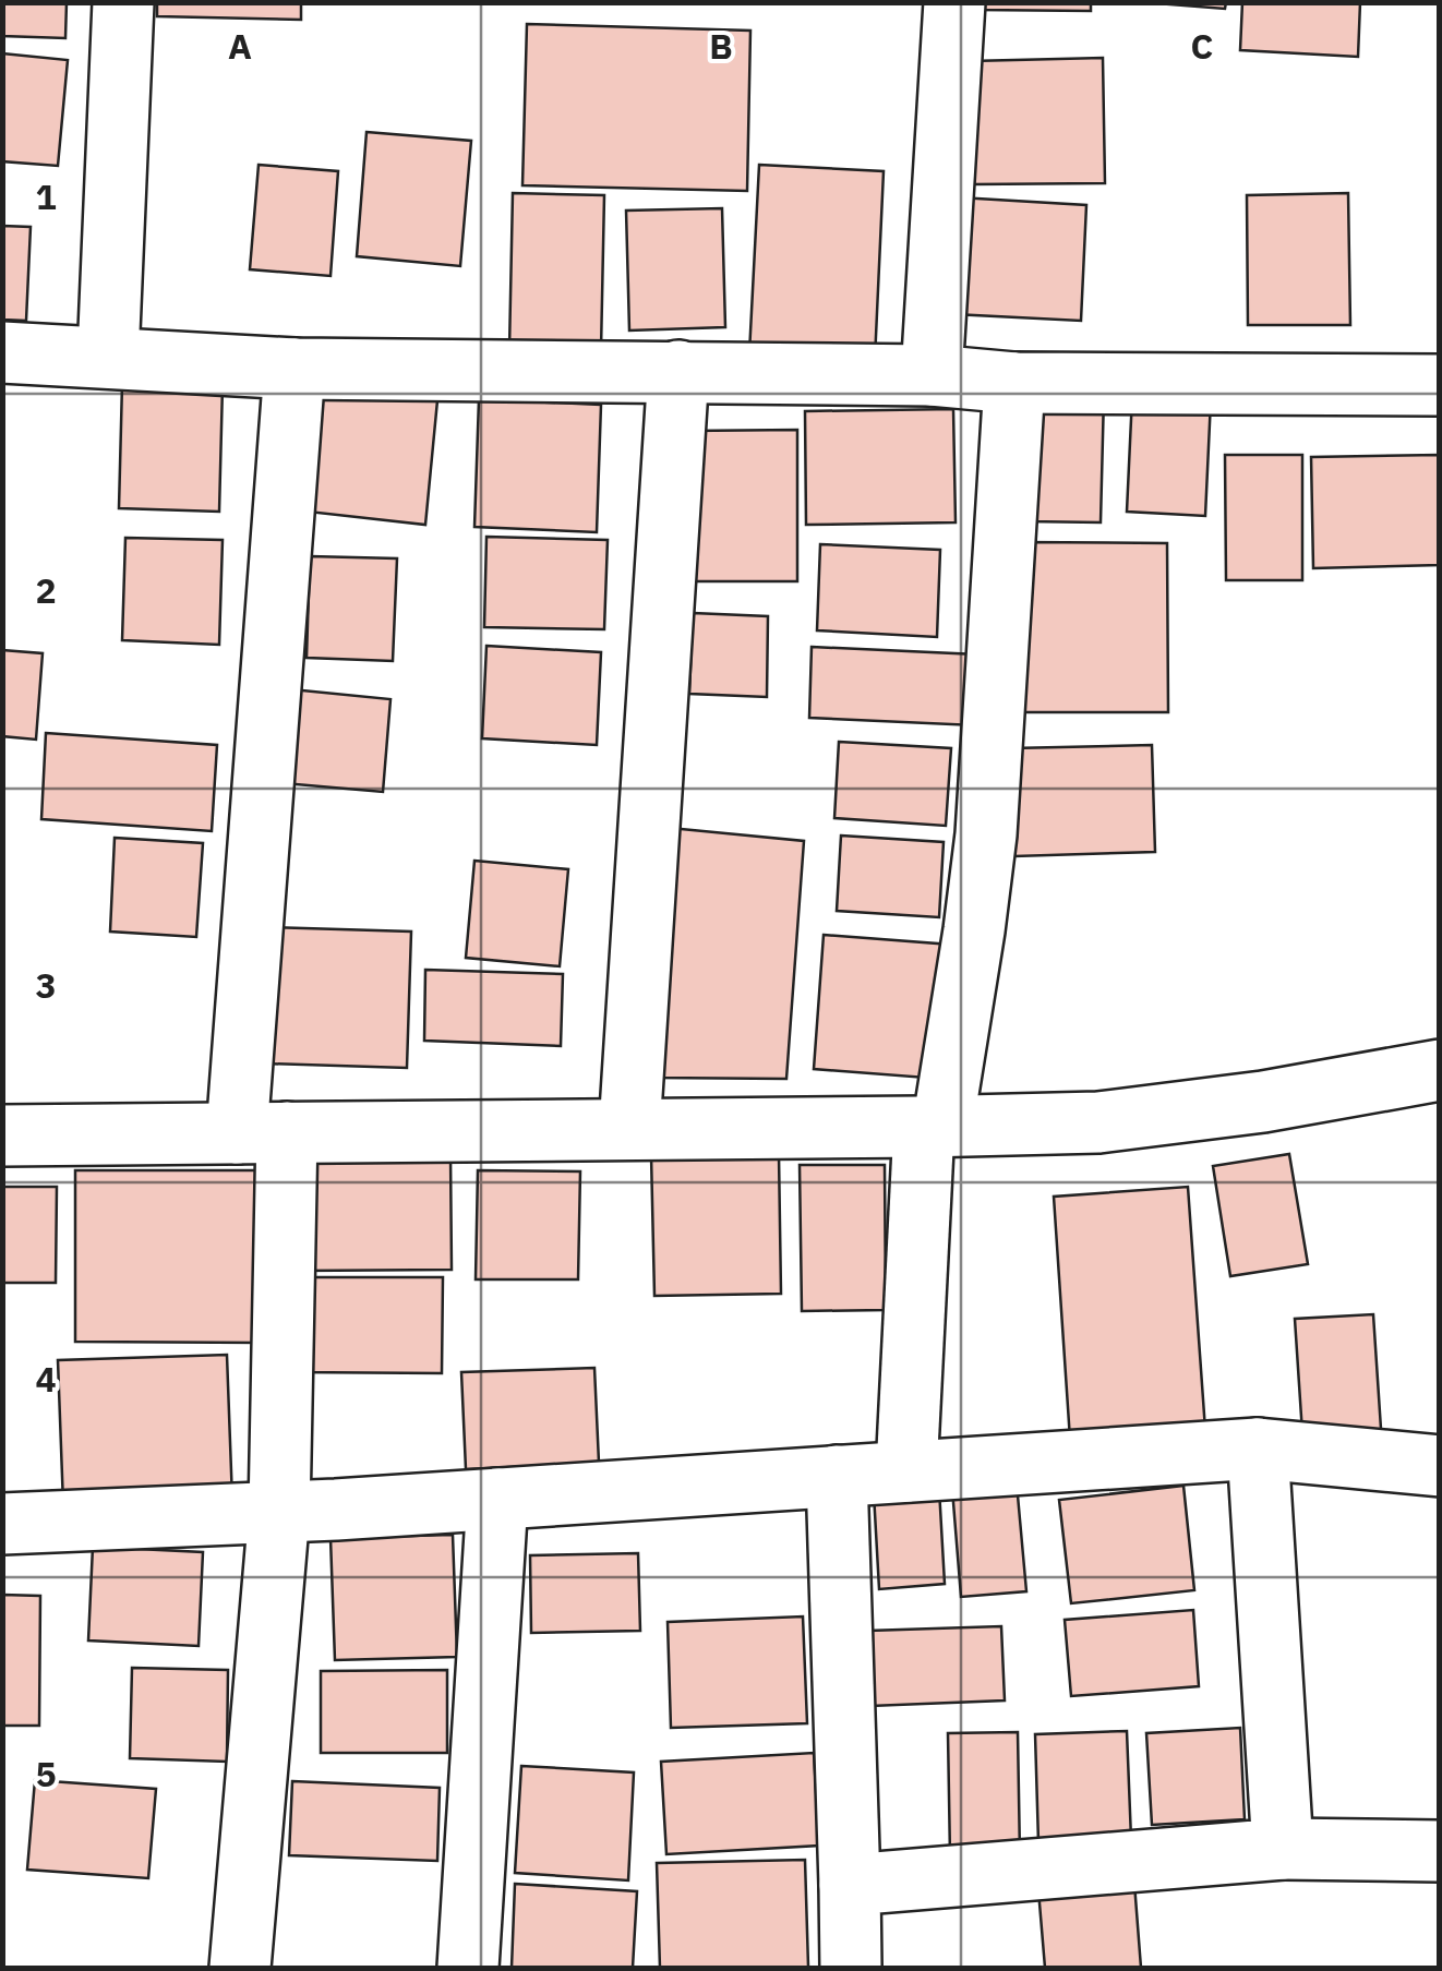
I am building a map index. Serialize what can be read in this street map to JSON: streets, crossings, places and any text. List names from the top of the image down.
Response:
{
  "grid": {
    "columns": ["A", "B", "C"],
    "rows": [
      "1",
      "2",
      "3",
      "4",
      "5"
    ]
  }
}
